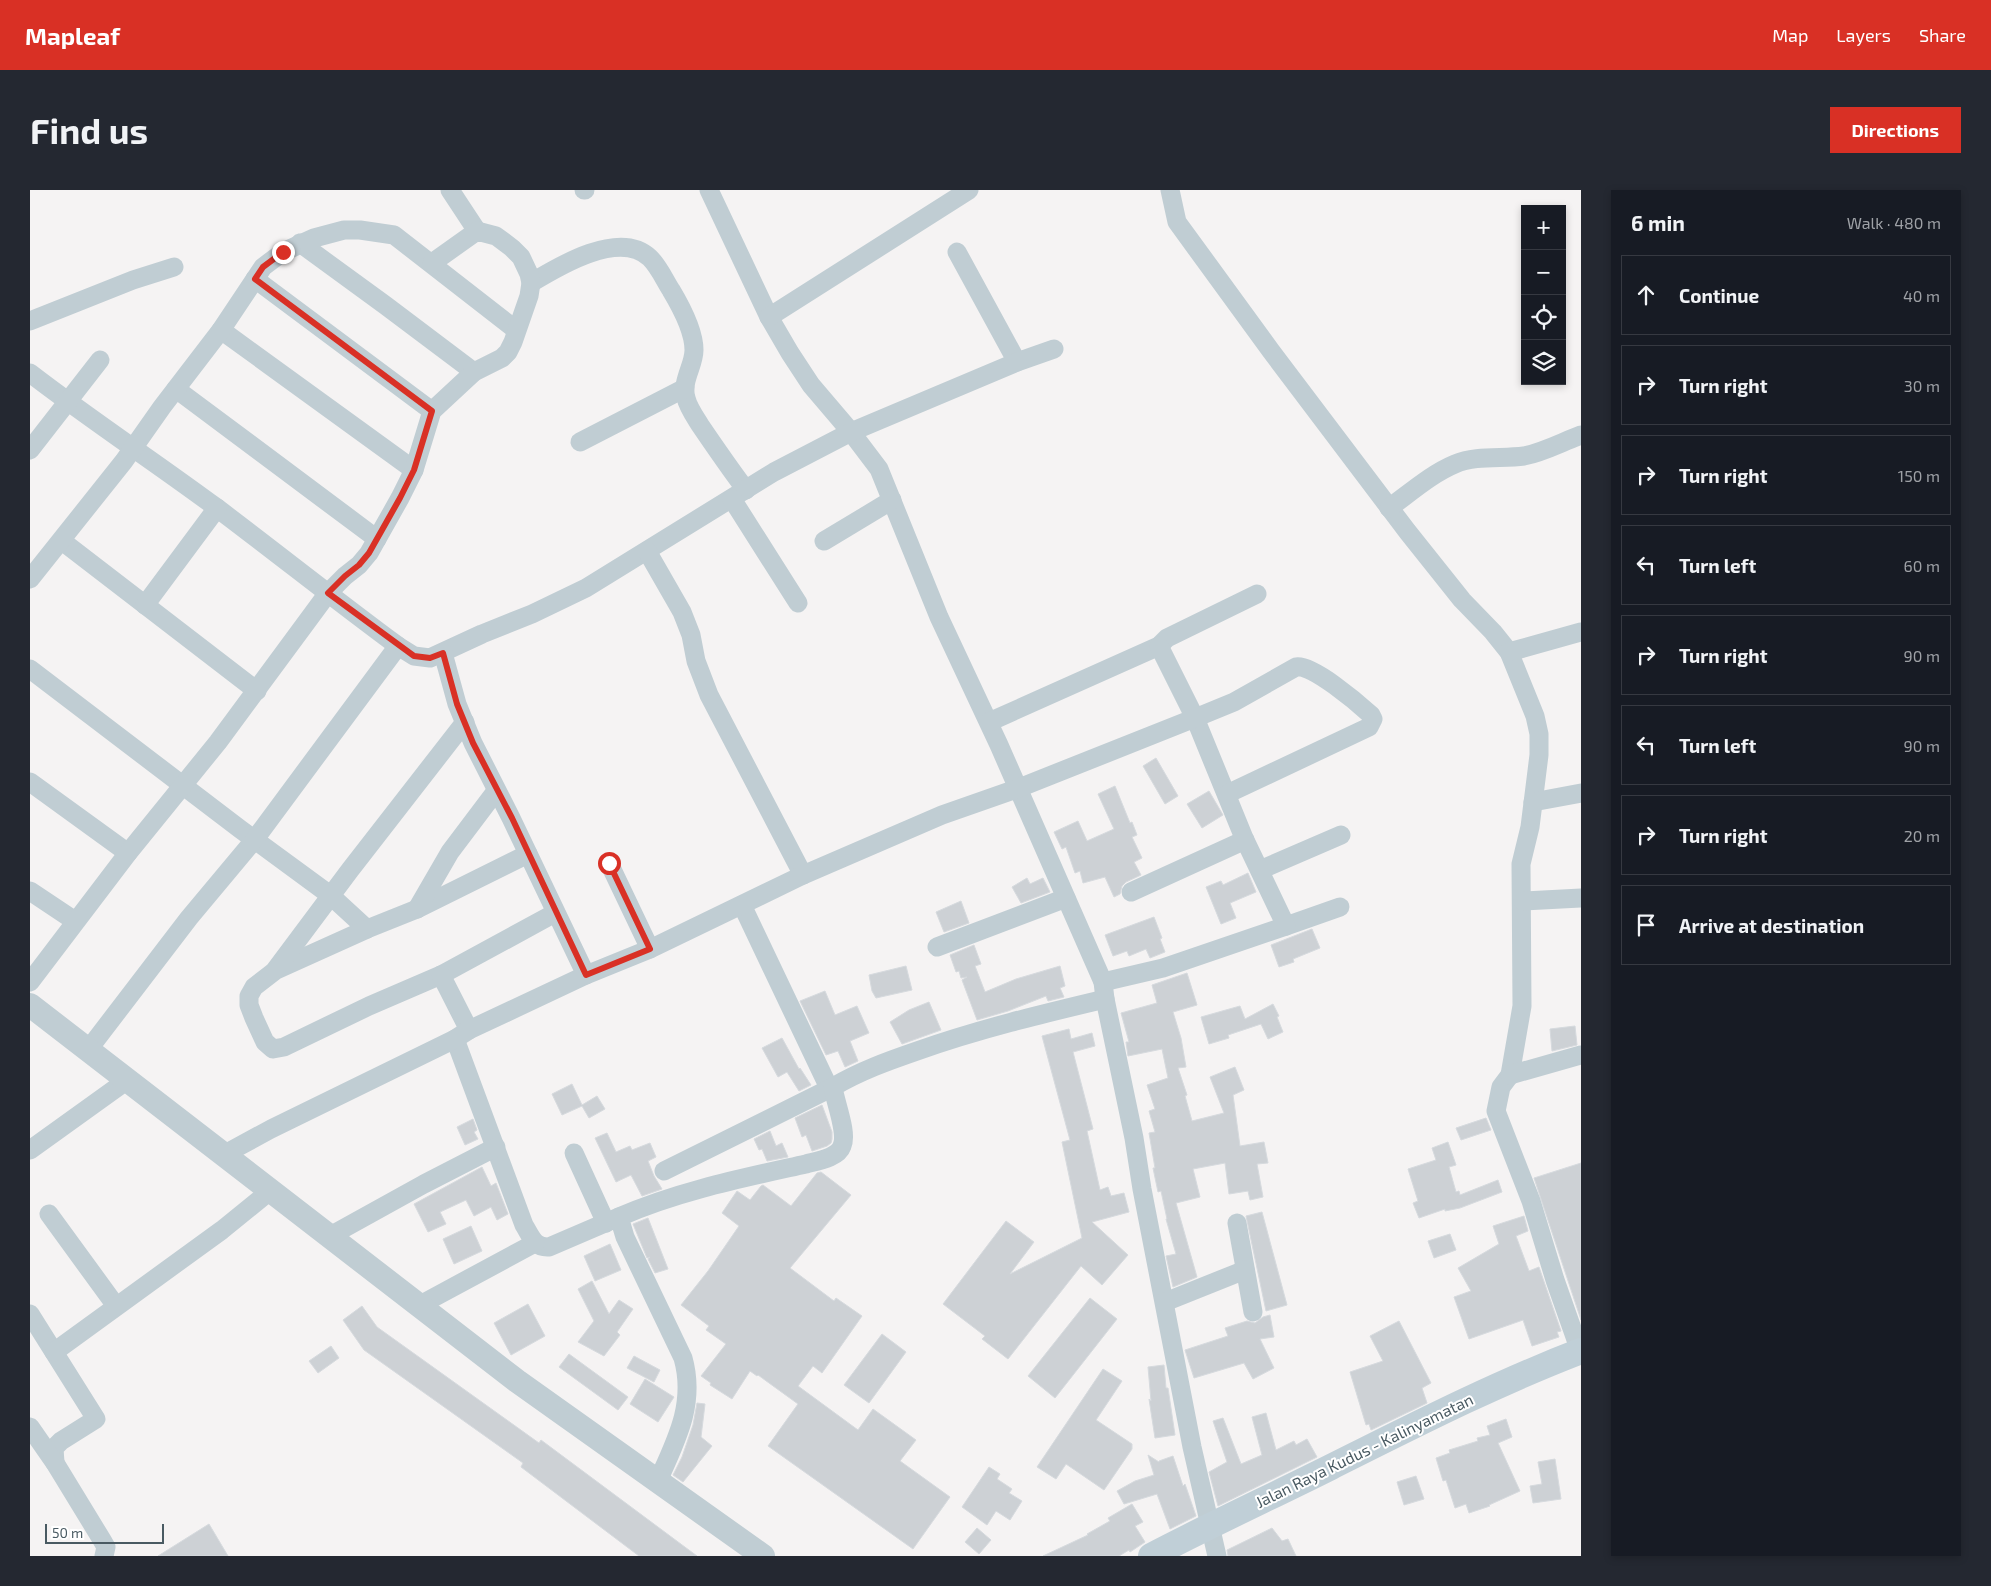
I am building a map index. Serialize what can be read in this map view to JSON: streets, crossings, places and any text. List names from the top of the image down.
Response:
{
  "streets": {
    "main road": ["Jalan Raya Kudus - Kalinyamatan"]
  },
  "scale_bar": "50 m",
  "page": {
    "header": "Mapleaf",
    "nav": ["Map", "Layers", "Share"],
    "buttons": "Directions",
    "title": "Find us",
    "heading": ["6 min", "Walk · 480 m"],
    "map_buttons": ["+", "−"],
    "list": [
      ["Continue", "40 m"],
      ["Turn right", "30 m"],
      ["Turn right", "150 m"],
      ["Turn left", "60 m"],
      ["Turn right", "90 m"],
      ["Turn left", "90 m"],
      ["Turn right", "20 m"],
      "Arrive at destination"
    ],
    "scale": "50 m"
  }
}
